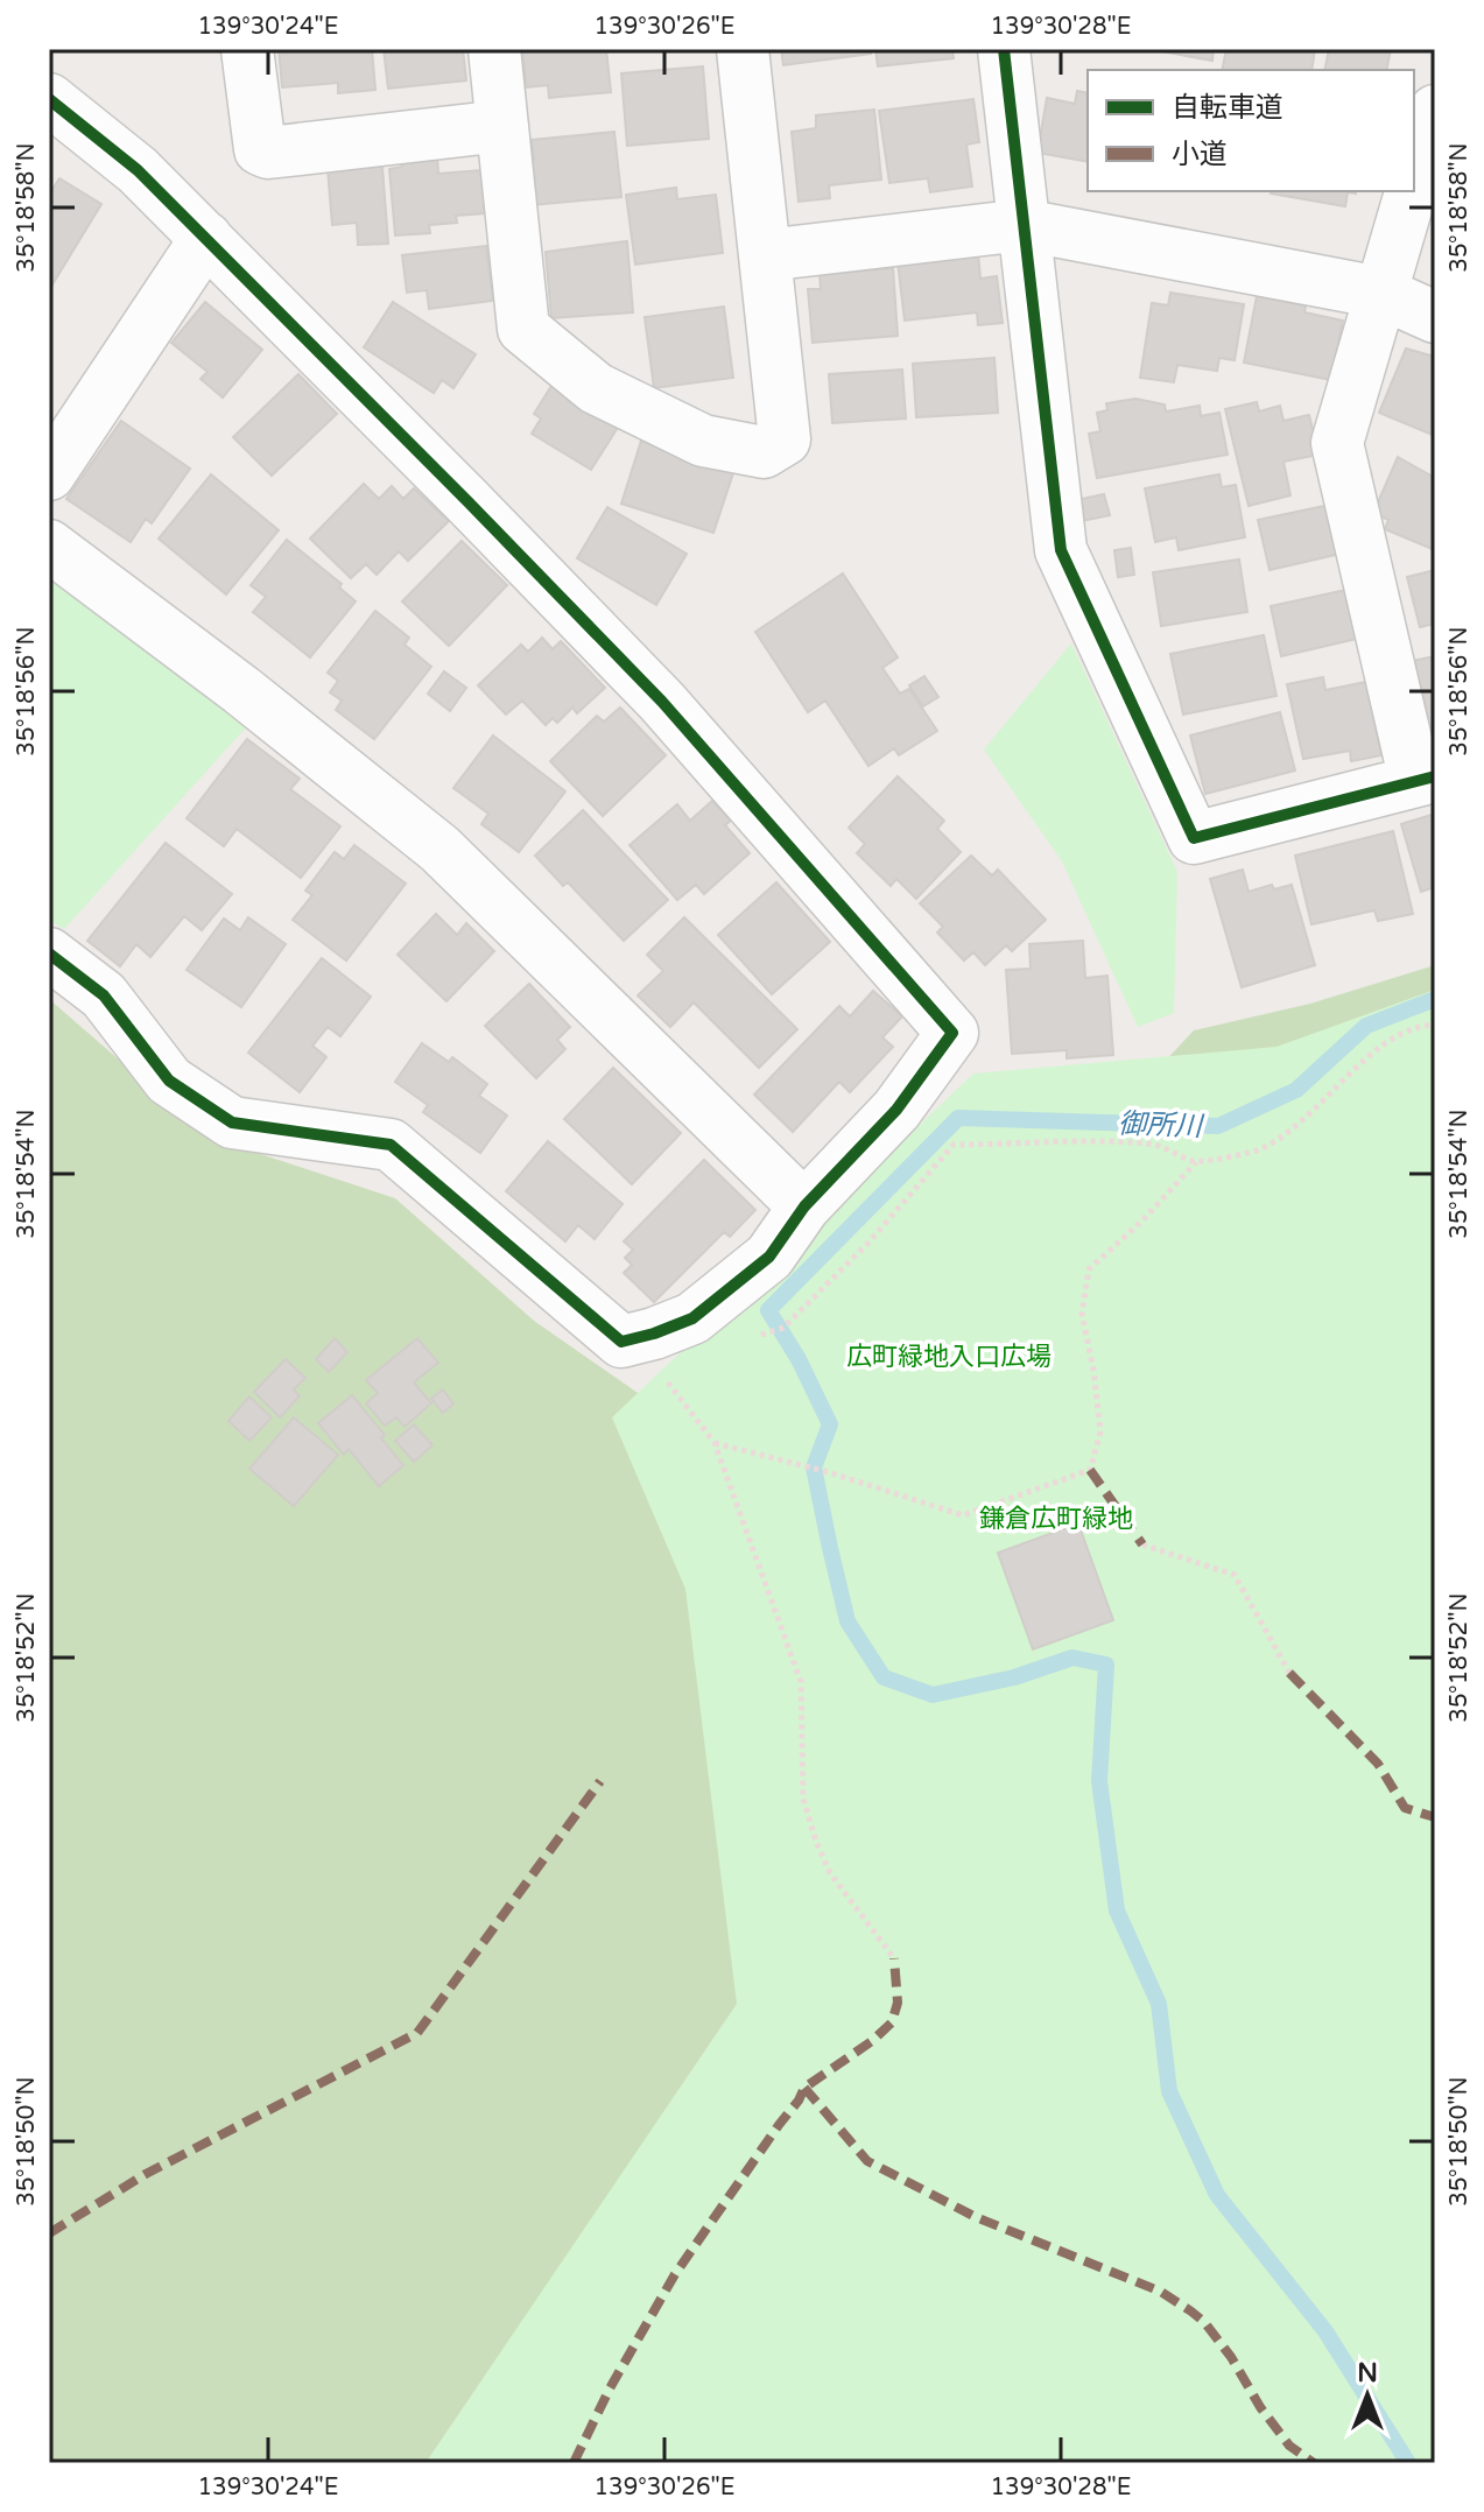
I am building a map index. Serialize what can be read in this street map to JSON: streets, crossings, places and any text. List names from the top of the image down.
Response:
{
  "water": ["御所川"],
  "parks": ["広町緑地入口広場", "鎌倉広町緑地"],
  "legend": ["自転車道", "小道"],
  "north": "top",
  "coordinates": [
    "139°30'24\"E",
    "139°30'26\"E",
    "139°30'28\"E",
    "35°18'58\"N",
    "35°18'56\"N",
    "35°18'54\"N",
    "35°18'52\"N",
    "35°18'50\"N"
  ]
}
